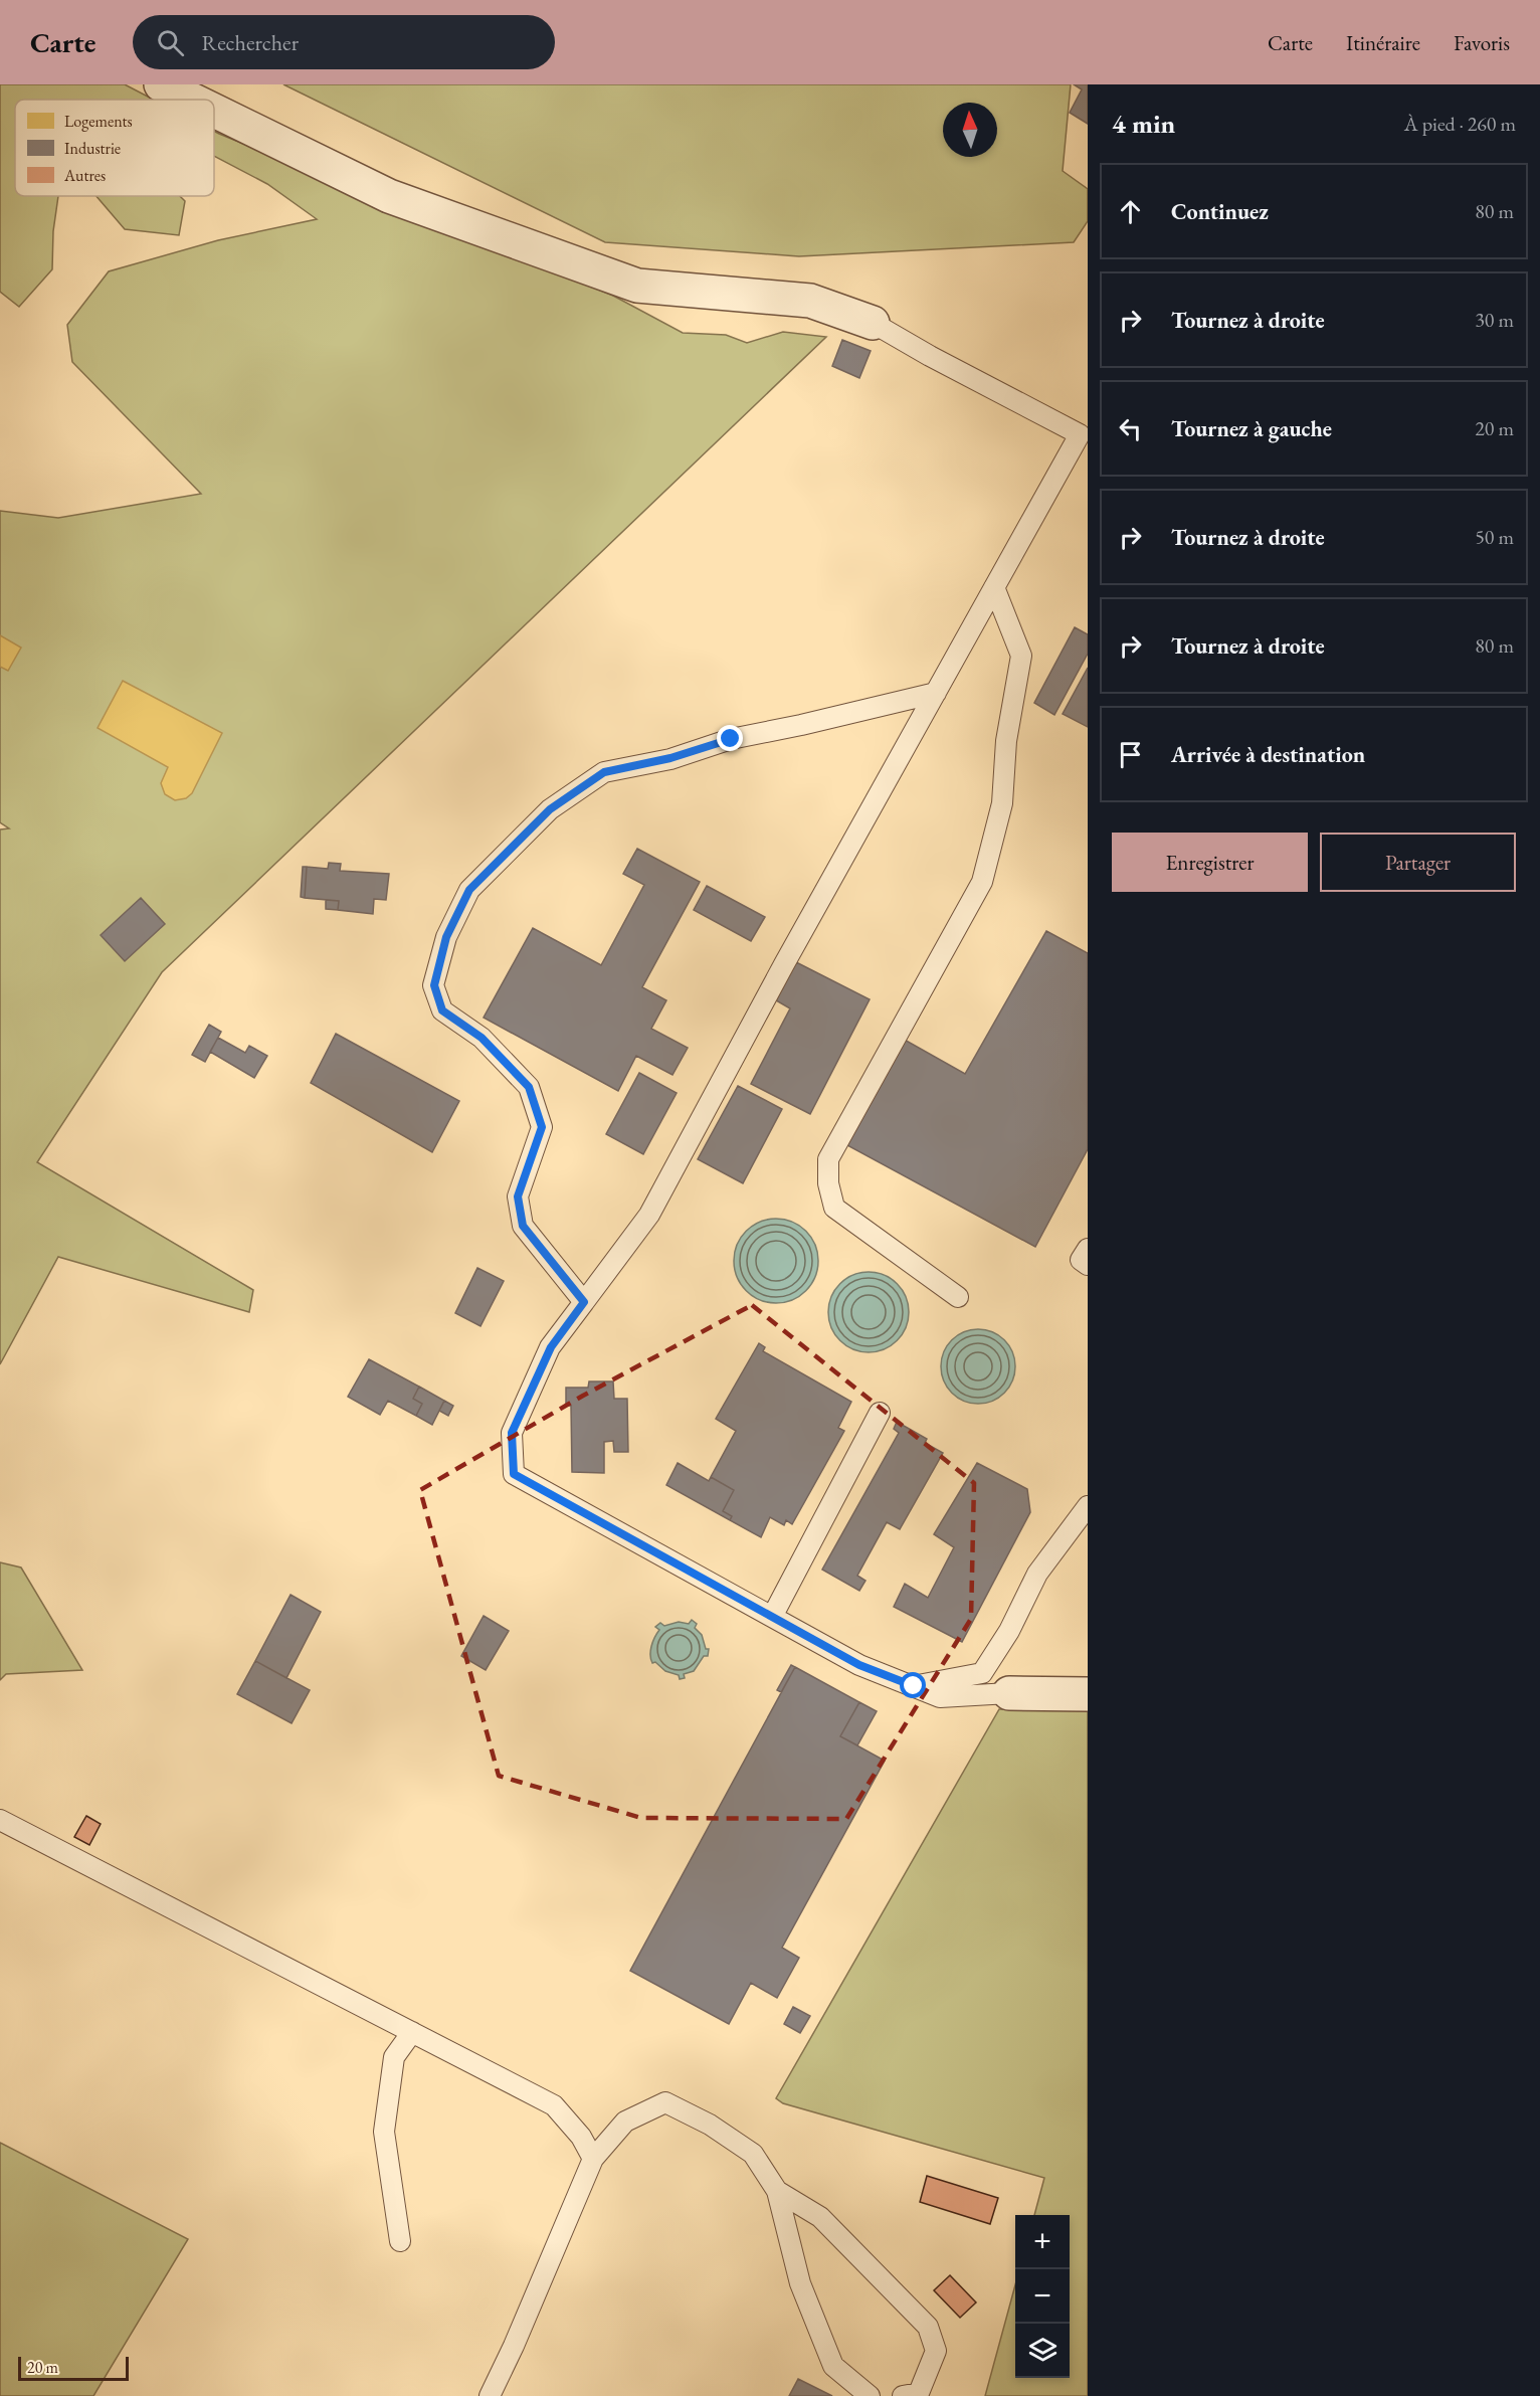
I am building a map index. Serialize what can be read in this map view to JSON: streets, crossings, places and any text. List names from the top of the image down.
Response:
{
  "legend": ["Logements", "Industrie", "Autres"],
  "scale_bar": "20 m",
  "north": "top",
  "page": {
    "header": "Carte",
    "search": "Rechercher",
    "nav": ["Carte", "Itinéraire", "Favoris"],
    "heading": ["4 min", "À pied · 260 m"],
    "list": [
      ["Continuez", "80 m"],
      ["Tournez à droite", "30 m"],
      ["Tournez à gauche", "20 m"],
      ["Tournez à droite", "50 m"],
      ["Tournez à droite", "80 m"],
      "Arrivée à destination"
    ],
    "buttons": ["Enregistrer", "Partager"],
    "map_buttons": ["+", "−"],
    "scale": "20 m"
  }
}
